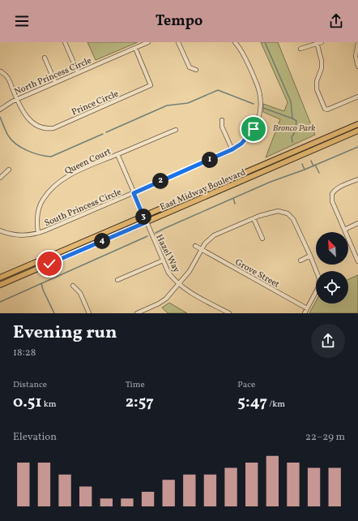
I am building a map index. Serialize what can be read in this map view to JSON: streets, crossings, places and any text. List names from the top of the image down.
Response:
{
  "streets": {
    "main road": ["East Midway Boulevard"],
    "street": [
      "North Princess Circle",
      "Prince Circle",
      "Queen Court",
      "South Princess Circle",
      "Hazel Way",
      "Grove Street"
    ]
  },
  "crossings": [
    ["North Princess Circle", "Prince Circle"],
    ["Queen Court", "South Princess Circle"],
    ["Queen Court", "Hazel Way"],
    ["East Midway Boulevard", "Hazel Way"],
    ["South Princess Circle", "Hazel Way"]
  ],
  "parks": ["Bronco Park"],
  "north": "top left",
  "page": {
    "header": "Tempo",
    "pins": [
      "1",
      "2",
      "3",
      "4"
    ],
    "heading": ["Evening run", "18:28"],
    "stats": [
      ["Distance", "0.51 km"],
      ["Time", "2:57"],
      ["Pace", "5:47 /km"]
    ],
    "chart": ["Elevation", "22–29 m"]
  }
}
